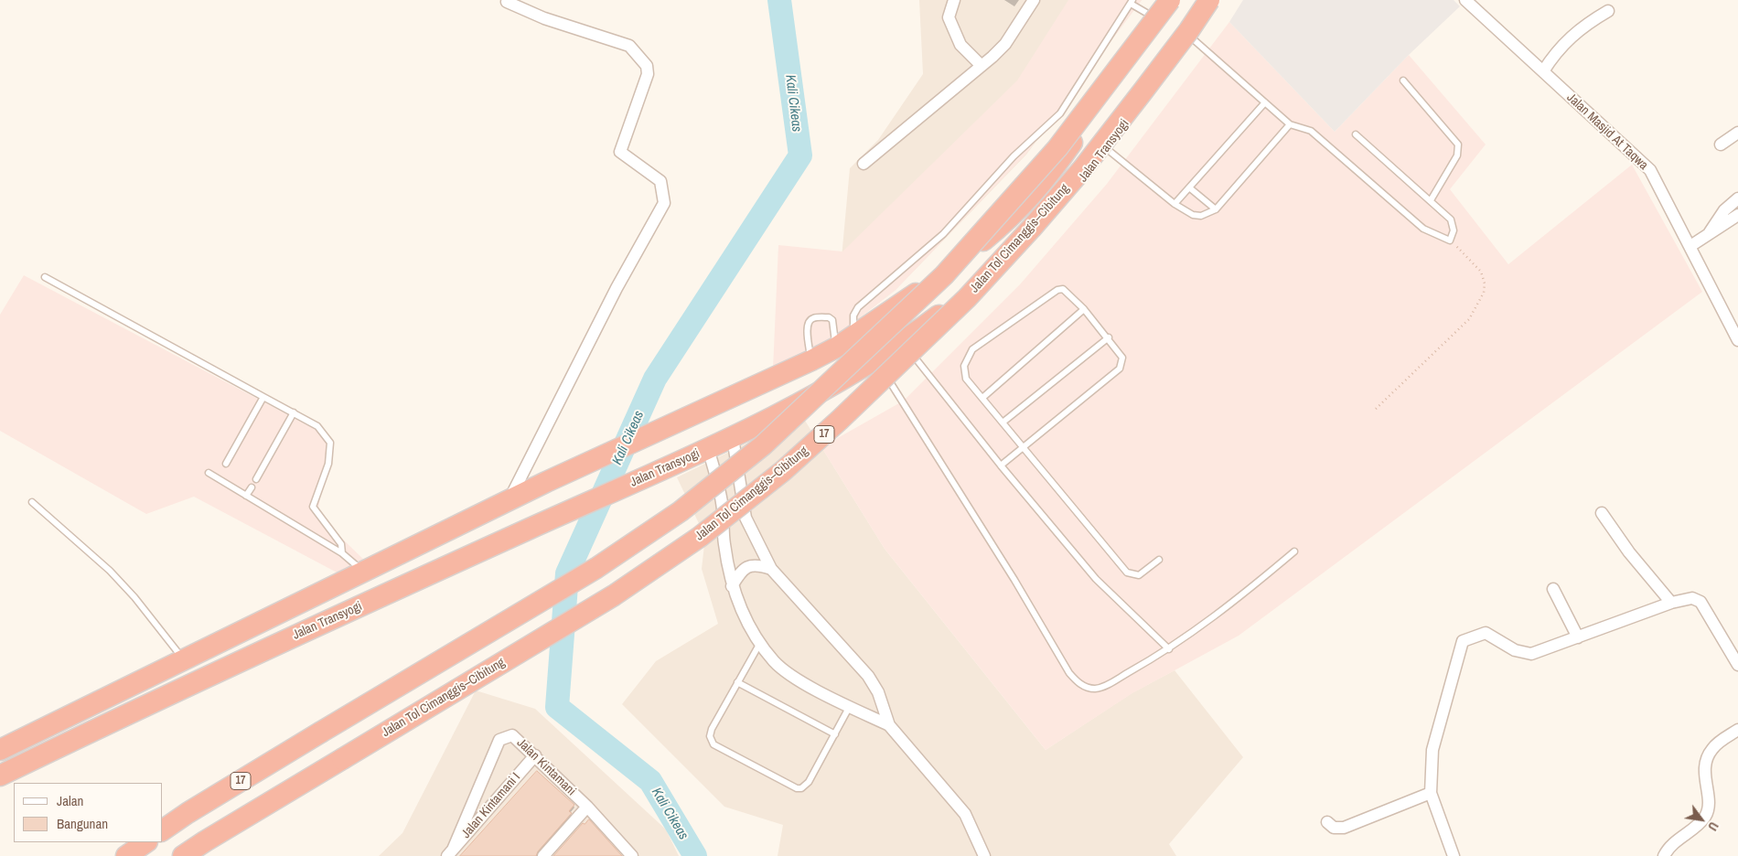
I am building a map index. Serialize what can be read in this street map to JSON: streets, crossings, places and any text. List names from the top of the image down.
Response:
{
  "streets": {
    "highway": ["Jalan Transyogi", "Jalan Tol Cimanggis–Cibitung", "17"],
    "street": ["Jalan Masjid At Taqwa", "Jalan Kintamani", "Jalan Kintamani I"]
  },
  "crossings": [
    ["Jalan Transyogi", "Jalan Tol Cimanggis–Cibitung"],
    ["Jalan Kintamani", "Jalan Kintamani I"]
  ],
  "water": ["Kali Cikeas"],
  "legend": ["Jalan", "Bangunan"],
  "north": "bottom right"
}
